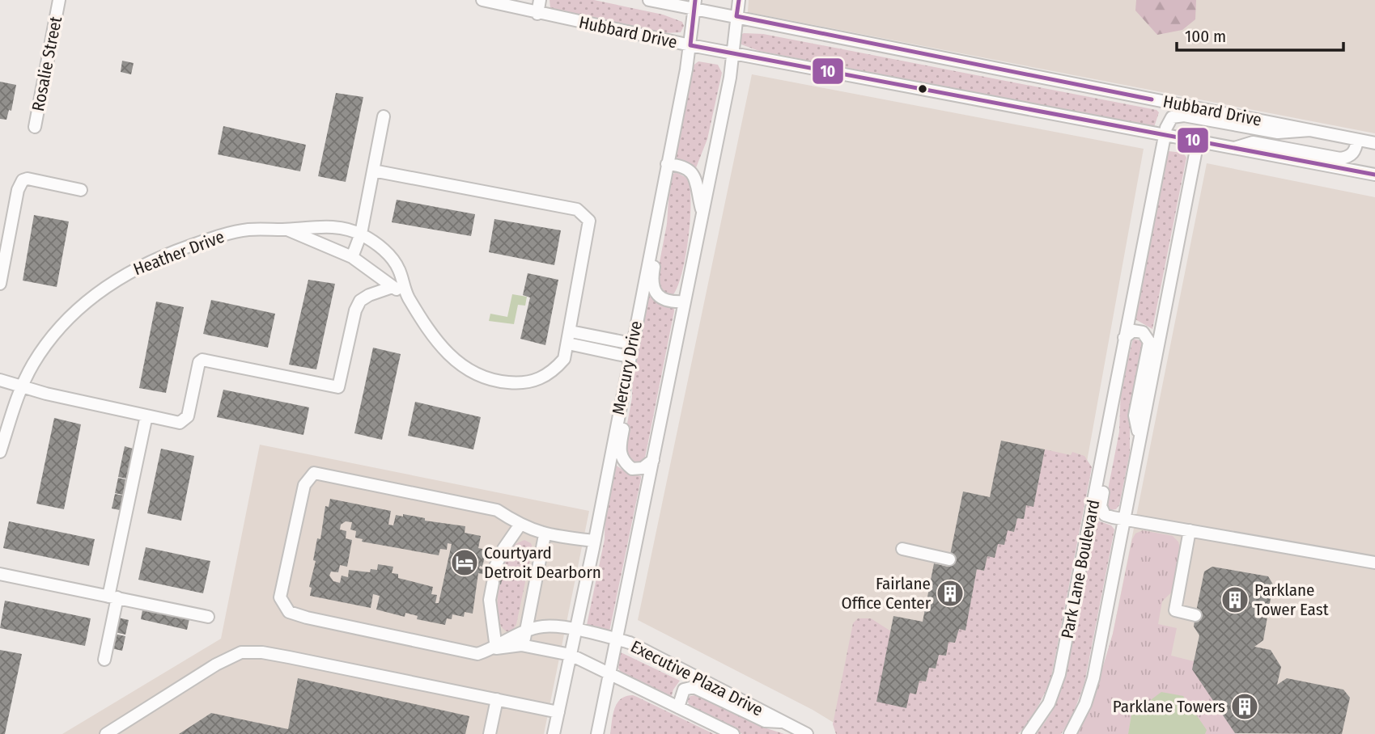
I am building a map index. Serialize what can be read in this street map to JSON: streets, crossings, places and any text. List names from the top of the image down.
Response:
{
  "streets": {
    "street": [
      "Hubbard Drive",
      "Rosalie Street",
      "Heather Drive",
      "Mercury Drive",
      "Park Lane Boulevard",
      "Executive Plaza Drive"
    ]
  },
  "crossings": [
    ["Hubbard Drive", "Mercury Drive"],
    ["Hubbard Drive", "Park Lane Boulevard"],
    ["Mercury Drive", "Executive Plaza Drive"]
  ],
  "places": {
    "hotel": ["Courtyard Detroit Dearborn"],
    "building": ["Fairlane Office Center", "Parklane Tower East", "Parklane Towers"]
  },
  "lines": ["transit line 10"],
  "scale_bar": "100 m"
}
